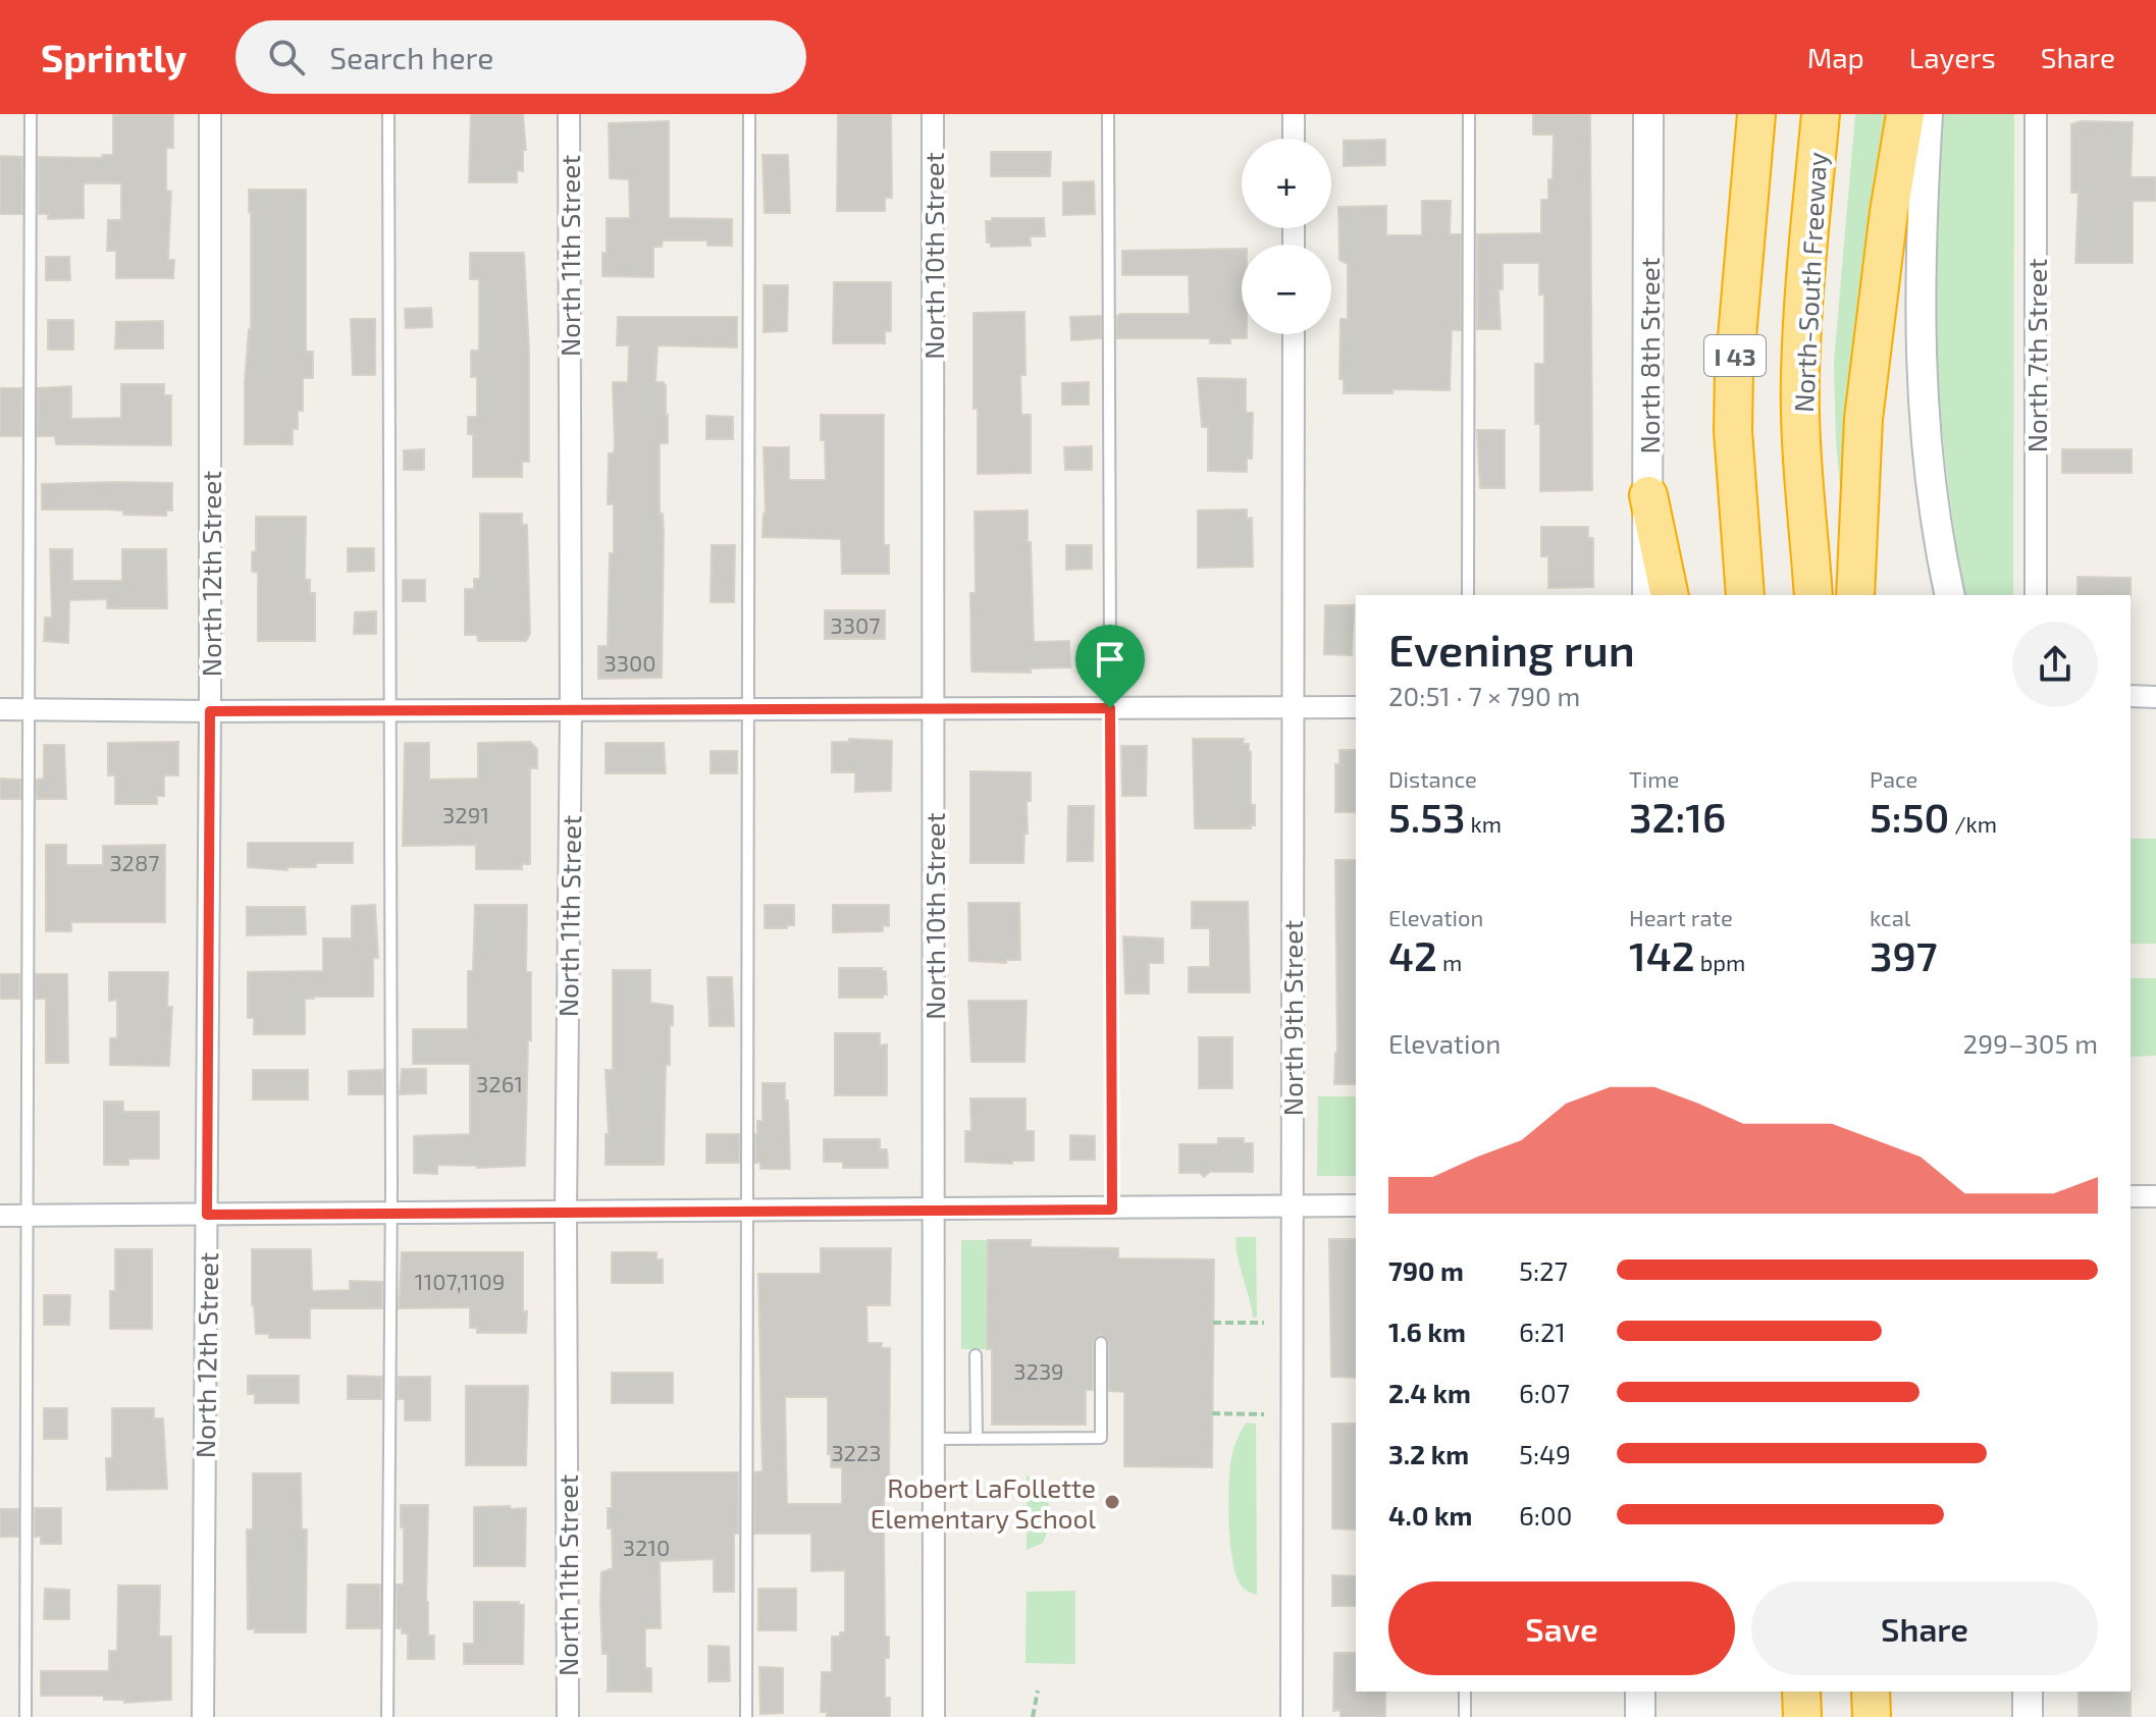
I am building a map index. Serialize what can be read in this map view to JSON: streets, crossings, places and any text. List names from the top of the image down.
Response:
{
  "streets": {
    "highway": ["North-South Freeway", "I 43"],
    "street": [
      "North 11th Street",
      "North 10th Street",
      "North 8th Street",
      "North 7th Street",
      "North 12th Street",
      "North 9th Street"
    ]
  },
  "places": ["Robert LaFollette Elementary School"],
  "house_numbers": [
    "3307",
    "3300",
    "3291",
    "3287",
    "3261",
    "1107,1109",
    "3239",
    "3223",
    "3210"
  ],
  "page": {
    "header": "Sprintly",
    "search": "Search here",
    "nav": ["Map", "Layers", "Share"],
    "map_buttons": ["+", "−"],
    "heading": ["Evening run", "20:51 · 7 × 790 m"],
    "stats": [
      ["Distance", "5.53 km"],
      ["Time", "32:16"],
      ["Pace", "5:50 /km"],
      ["Elevation", "42 m"],
      ["Heart rate", "142 bpm"],
      ["kcal", "397"]
    ],
    "chart": ["Elevation", "299–305 m"],
    "list": [
      {
        "name": "790 m",
        "note": "5:27"
      },
      {
        "name": "1.6 km",
        "note": "6:21"
      },
      {
        "name": "2.4 km",
        "note": "6:07"
      },
      {
        "name": "3.2 km",
        "note": "5:49"
      },
      {
        "name": "4.0 km",
        "note": "6:00"
      }
    ],
    "buttons": ["Save", "Share"]
  }
}
